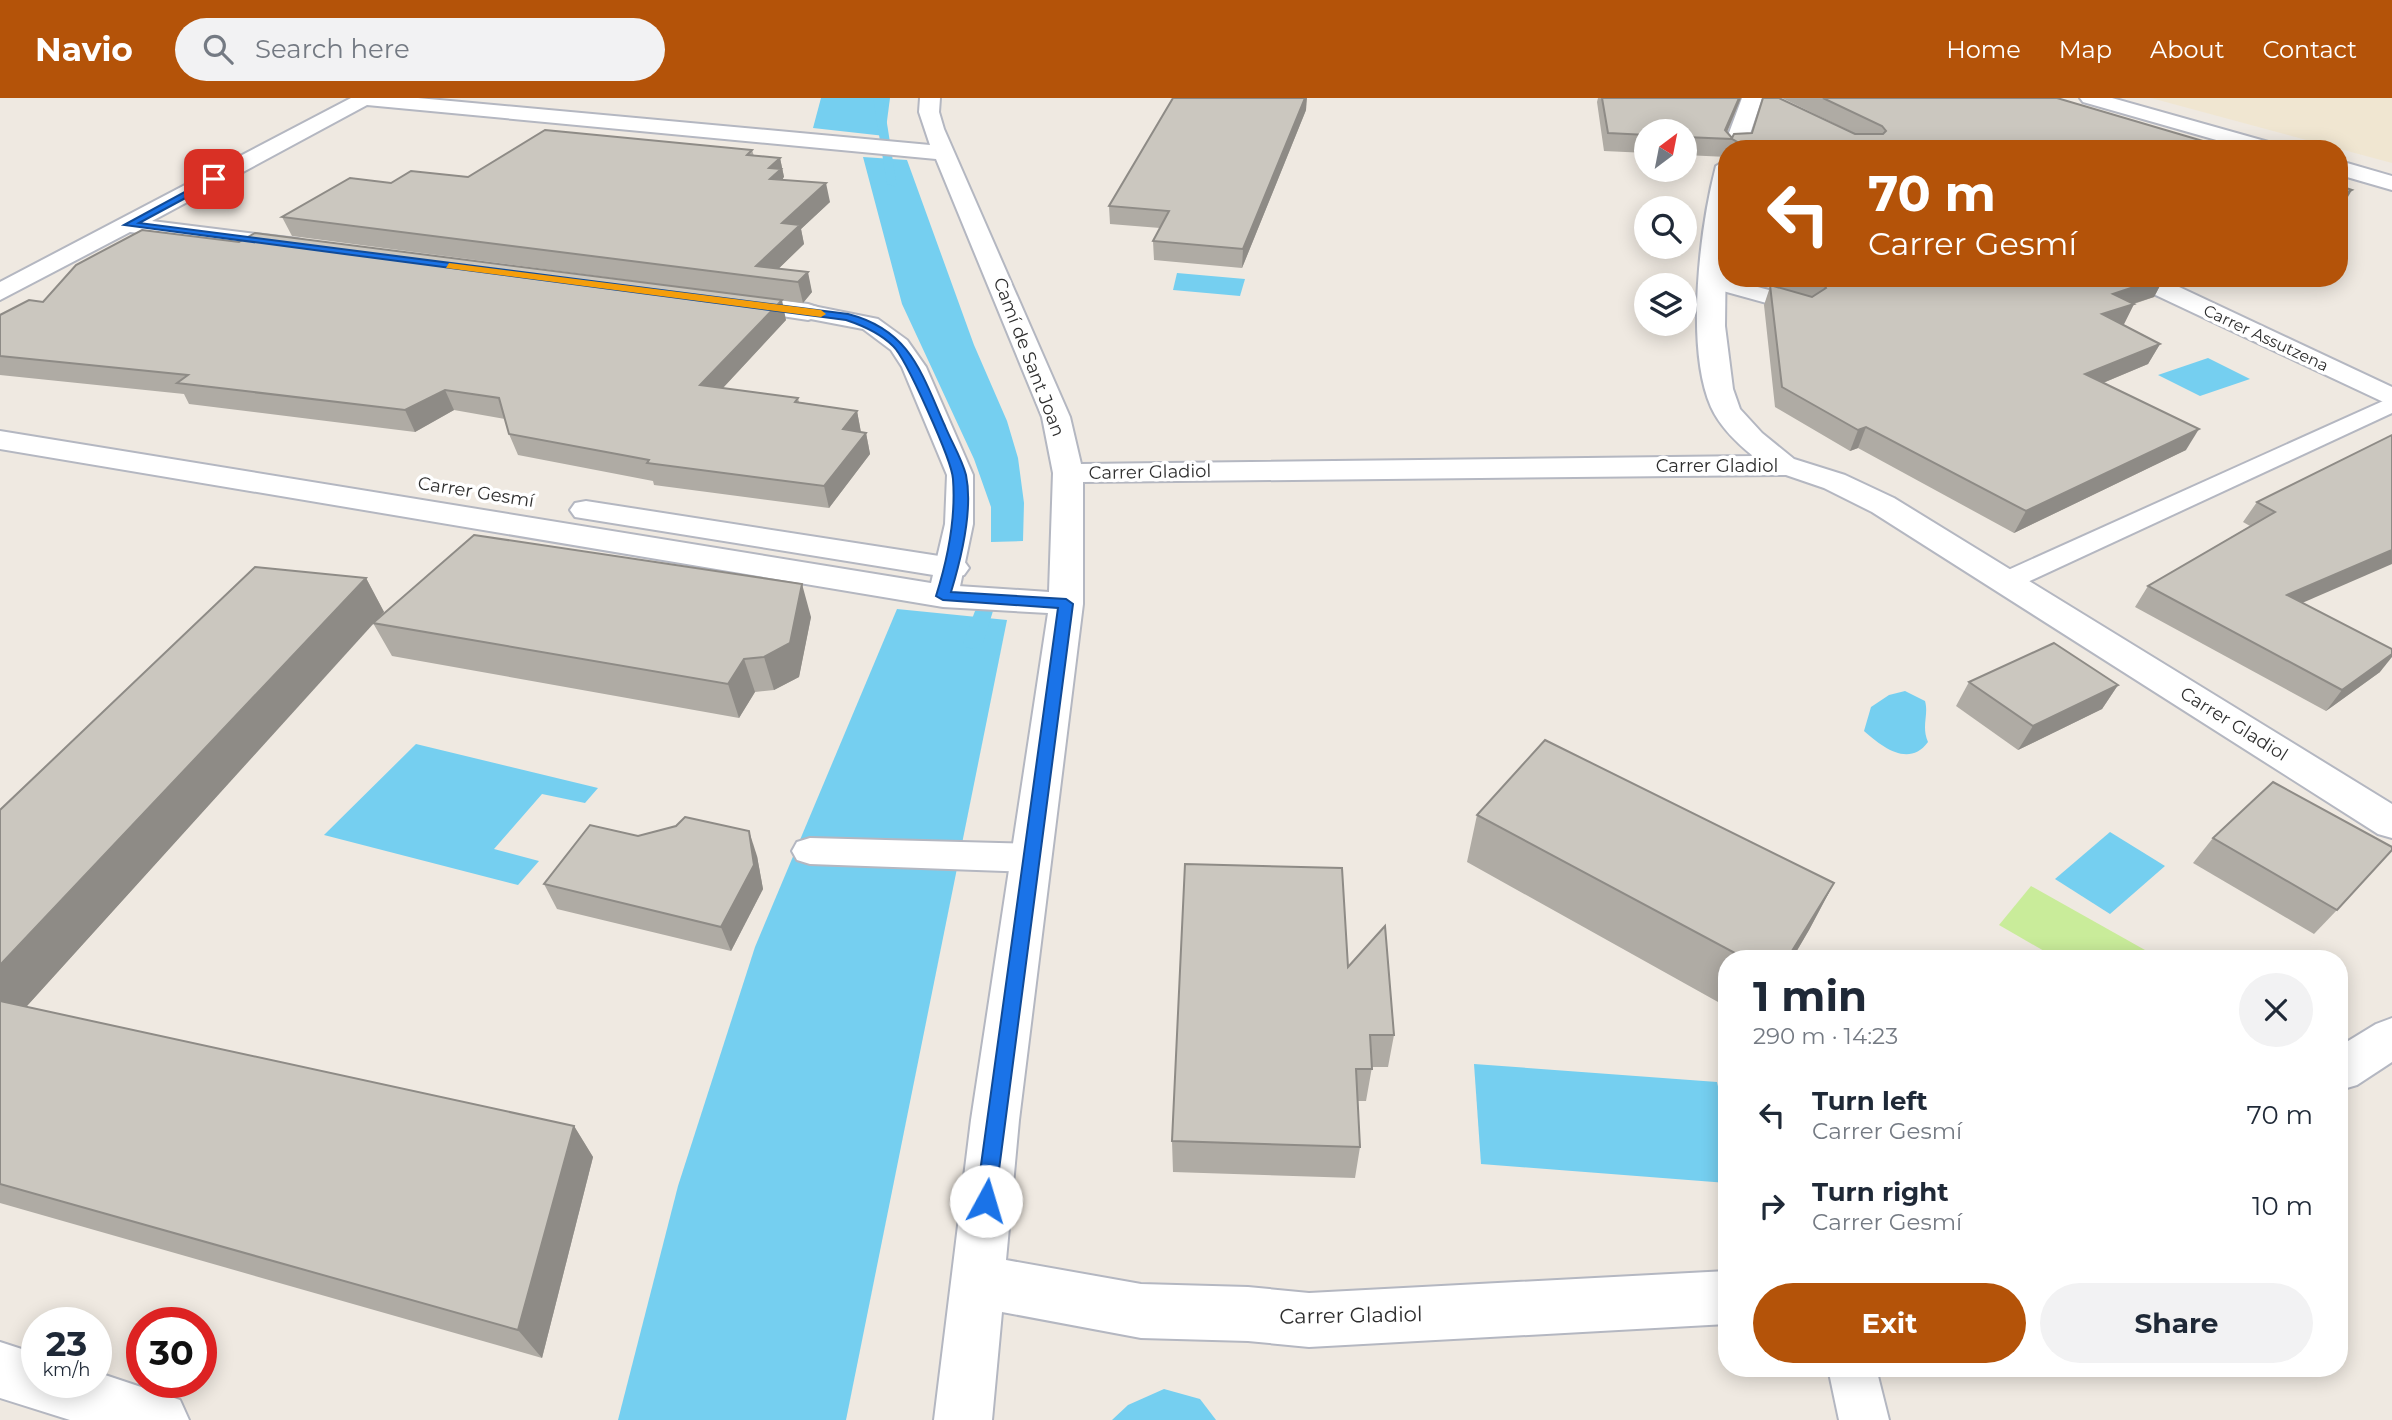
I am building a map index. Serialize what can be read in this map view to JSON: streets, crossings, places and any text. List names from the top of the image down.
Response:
{
  "streets": {
    "street": [
      "Carrer Assutzena",
      "Camí de Sant Joan",
      "Carrer Gladiol",
      "Carrer Gesmí"
    ]
  },
  "crossings": [
    ["Camí de Sant Joan", "Carrer Gladiol"],
    ["Camí de Sant Joan", "Carrer Gesmí"]
  ],
  "north": "top right",
  "page": {
    "header": "Navio",
    "search": "Search here",
    "nav": [
      "Home",
      "Map",
      "About",
      "Contact"
    ],
    "turn": ["70 m", "Carrer Gesmí"],
    "heading": ["1 min", "290 m · 14:23"],
    "list": [
      {
        "name": "Turn left",
        "note": "Carrer Gesmí",
        "value": "70 m"
      },
      {
        "name": "Turn right",
        "note": "Carrer Gesmí",
        "value": "10 m"
      }
    ],
    "buttons": ["Exit", "Share"],
    "speed": "23 km/h",
    "limit": "30"
  }
}
